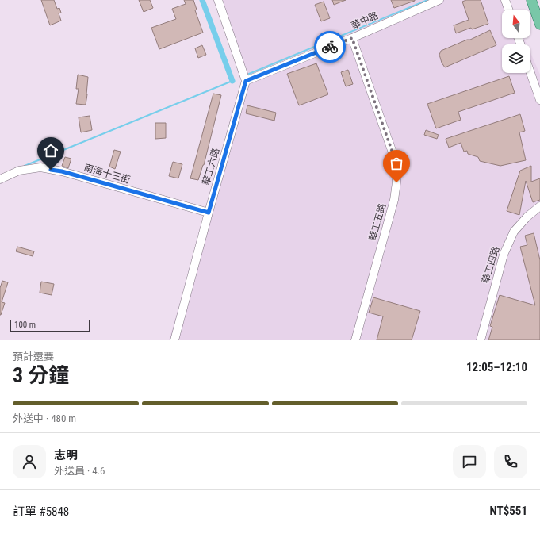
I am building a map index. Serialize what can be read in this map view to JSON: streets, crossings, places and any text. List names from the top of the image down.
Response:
{
  "streets": {
    "street": [
      "華中路",
      "華工六路",
      "南海十三街",
      "華工五路",
      "華工四路"
    ]
  },
  "crossings": [
    ["華中路", "華工六路"],
    ["華中路", "華工五路"],
    ["華工六路", "南海十三街"]
  ],
  "scale_bar": "100 m",
  "north": "top",
  "page": {
    "scale": "100 m",
    "heading": ["3 分鐘", "預計還要", "12:05–12:10"],
    "panel": [
      "志明",
      "外送員 · 4.6",
      "訂單 #5848",
      "NT$551"
    ],
    "bar": "外送中 · 480 m"
  }
}
